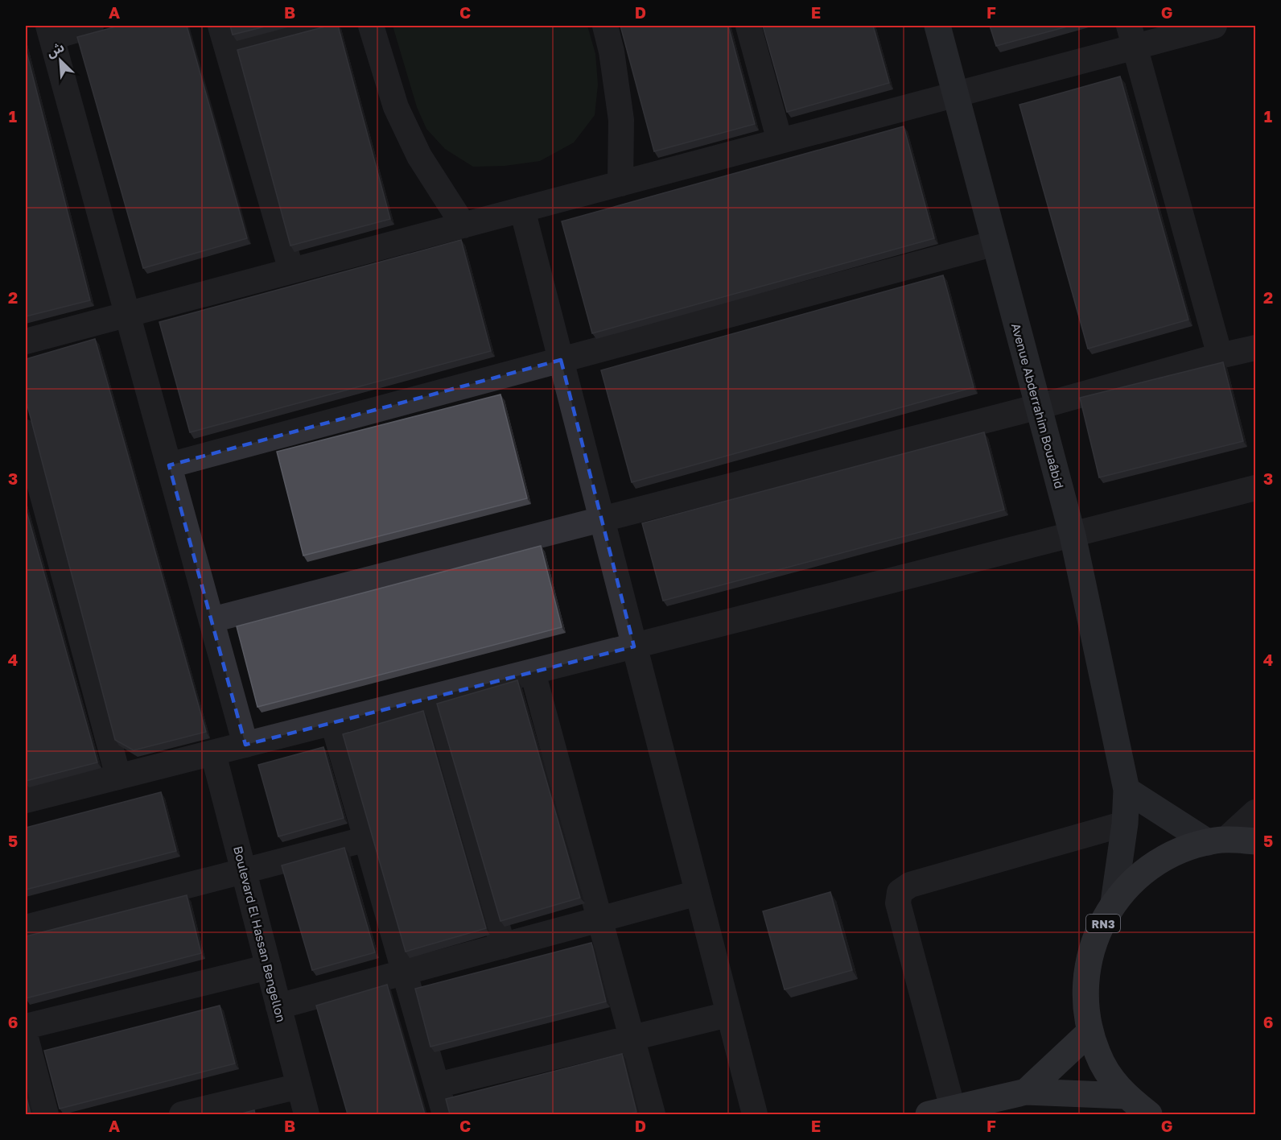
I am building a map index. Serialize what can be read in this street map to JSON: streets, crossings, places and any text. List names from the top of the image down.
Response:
{
  "streets": {
    "main road": ["RN3"],
    "street": ["Avenue Abderrahim Bouaâbid", "Boulevard El Hassan Bengellon"]
  },
  "crossings": [
    ["Avenue Abderrahim Bouaâbid", "RN3"]
  ],
  "north": "top left",
  "grid": {
    "columns": [
      "A",
      "B",
      "C",
      "D",
      "E",
      "F",
      "G"
    ],
    "rows": [
      "1",
      "2",
      "3",
      "4",
      "5",
      "6"
    ]
  }
}
